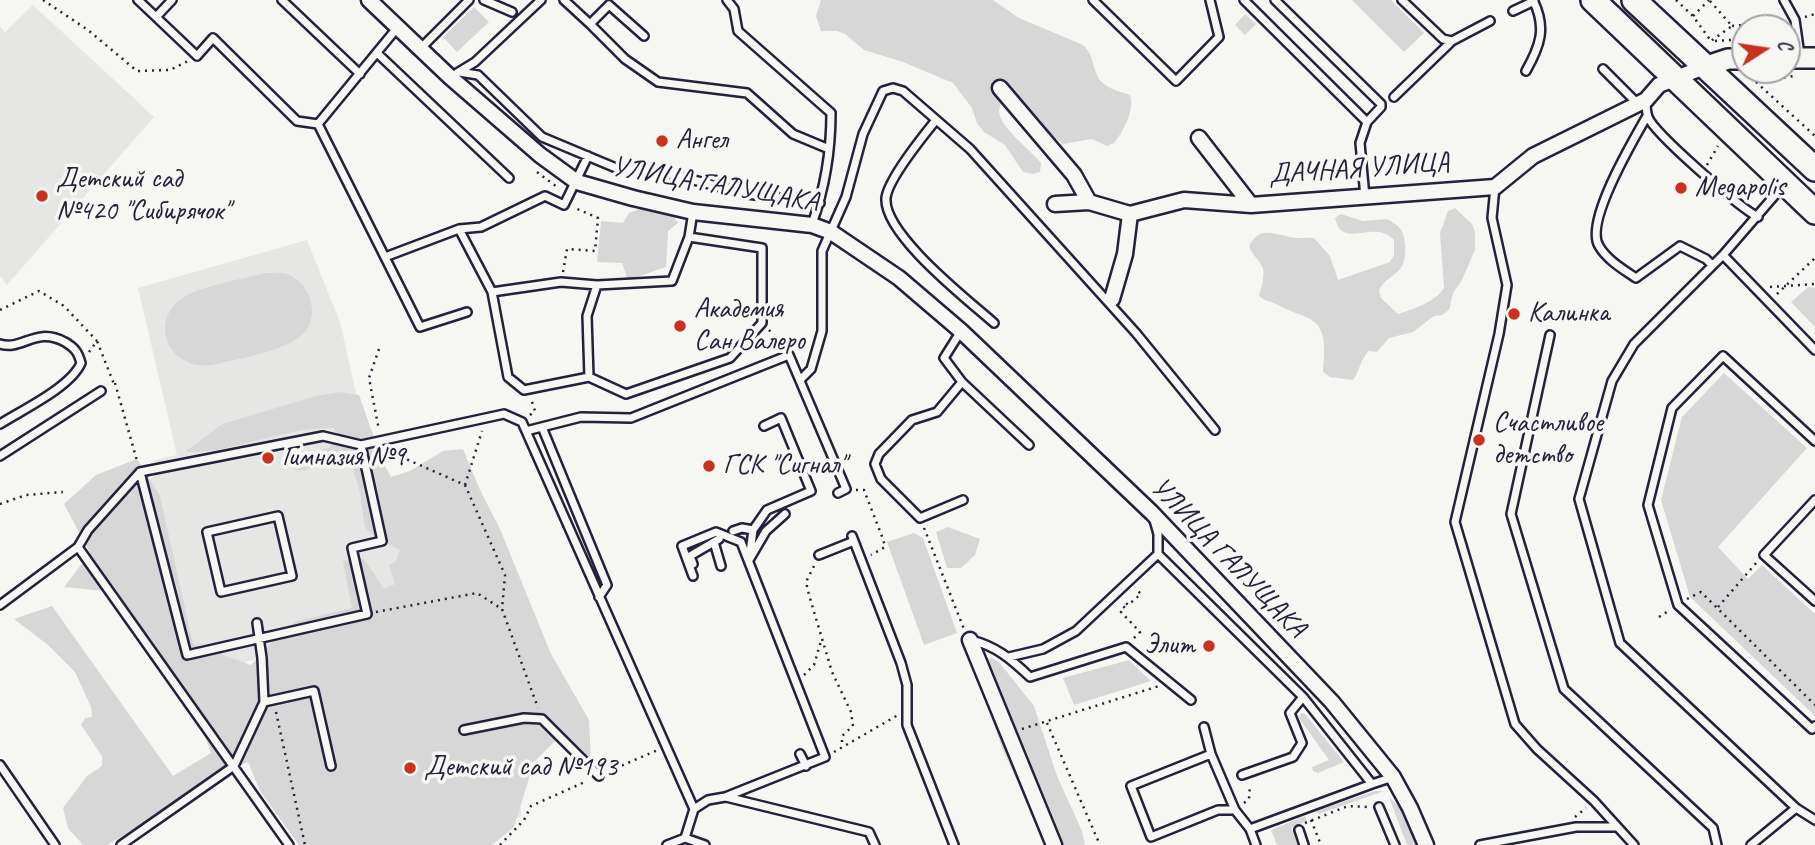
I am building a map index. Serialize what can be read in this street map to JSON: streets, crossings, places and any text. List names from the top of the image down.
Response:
{
  "streets": {
    "street": ["ДАЧНАЯ УЛИЦА", "УЛИЦА ГАЛУЩАКА"]
  },
  "places": [
    "Ангел",
    "Megapolis",
    "Детский сад №420 \"Сибирячок\"",
    "Калинка",
    "Академия Сан Валеро",
    "Счастливое детство",
    "Гимназия №9",
    "ГСК \"Сигнал\"",
    "Элит",
    "Детский сад №193"
  ],
  "north": "right"
}
